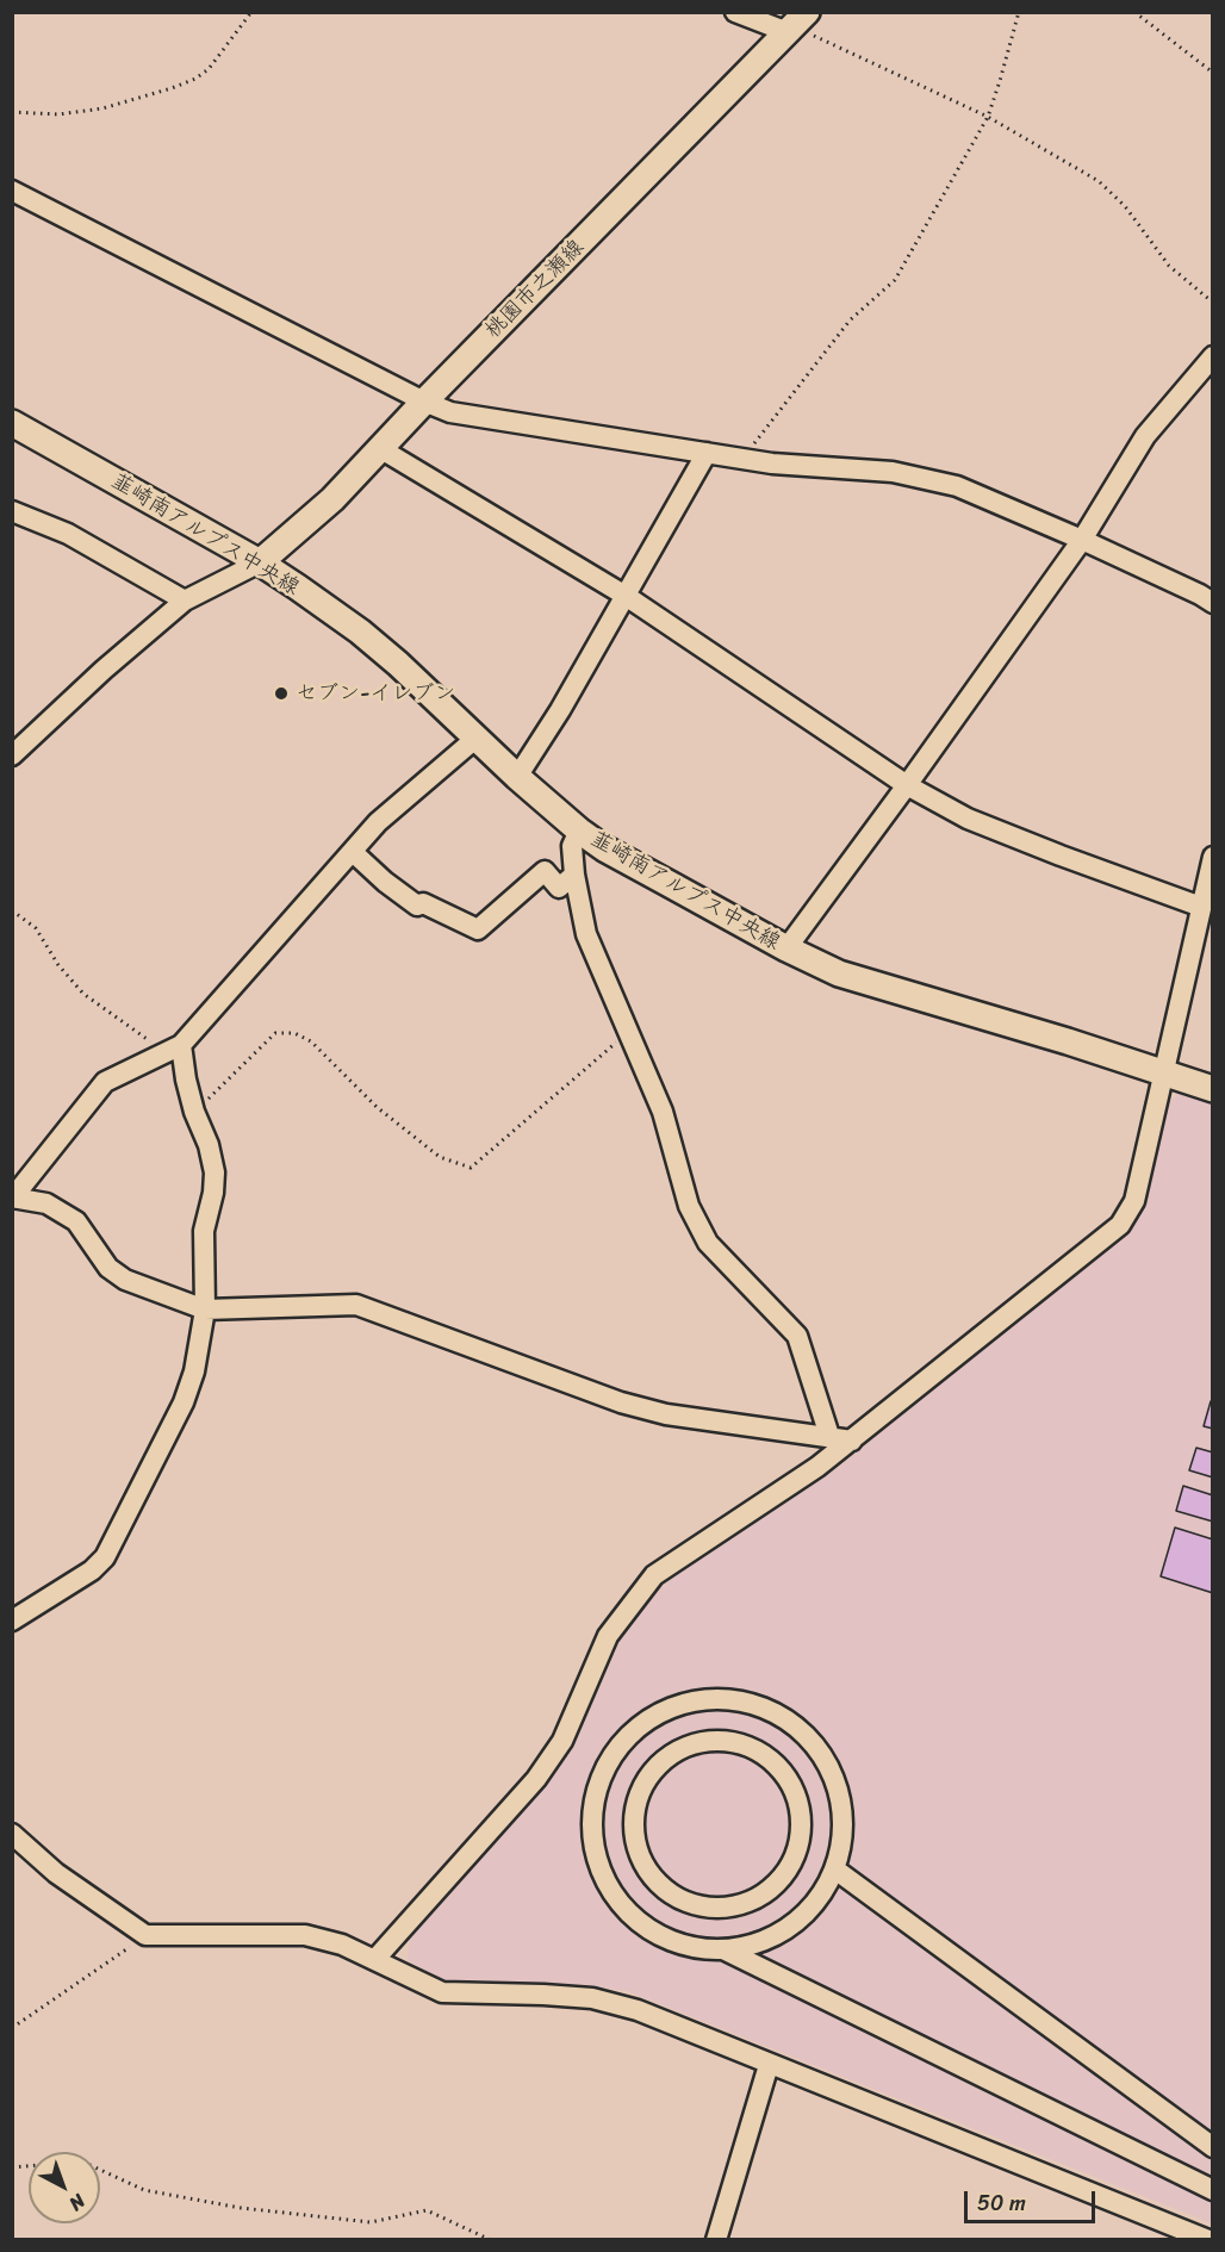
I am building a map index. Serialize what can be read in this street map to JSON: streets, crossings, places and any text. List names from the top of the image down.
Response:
{
  "streets": {
    "main road": ["桃園市之瀬線", "韮崎南アルプス中央線"]
  },
  "crossings": [
    ["桃園市之瀬線", "韮崎南アルプス中央線"]
  ],
  "places": ["セブン-イレブン"],
  "scale_bar": "50 m",
  "north": "bottom right"
}
